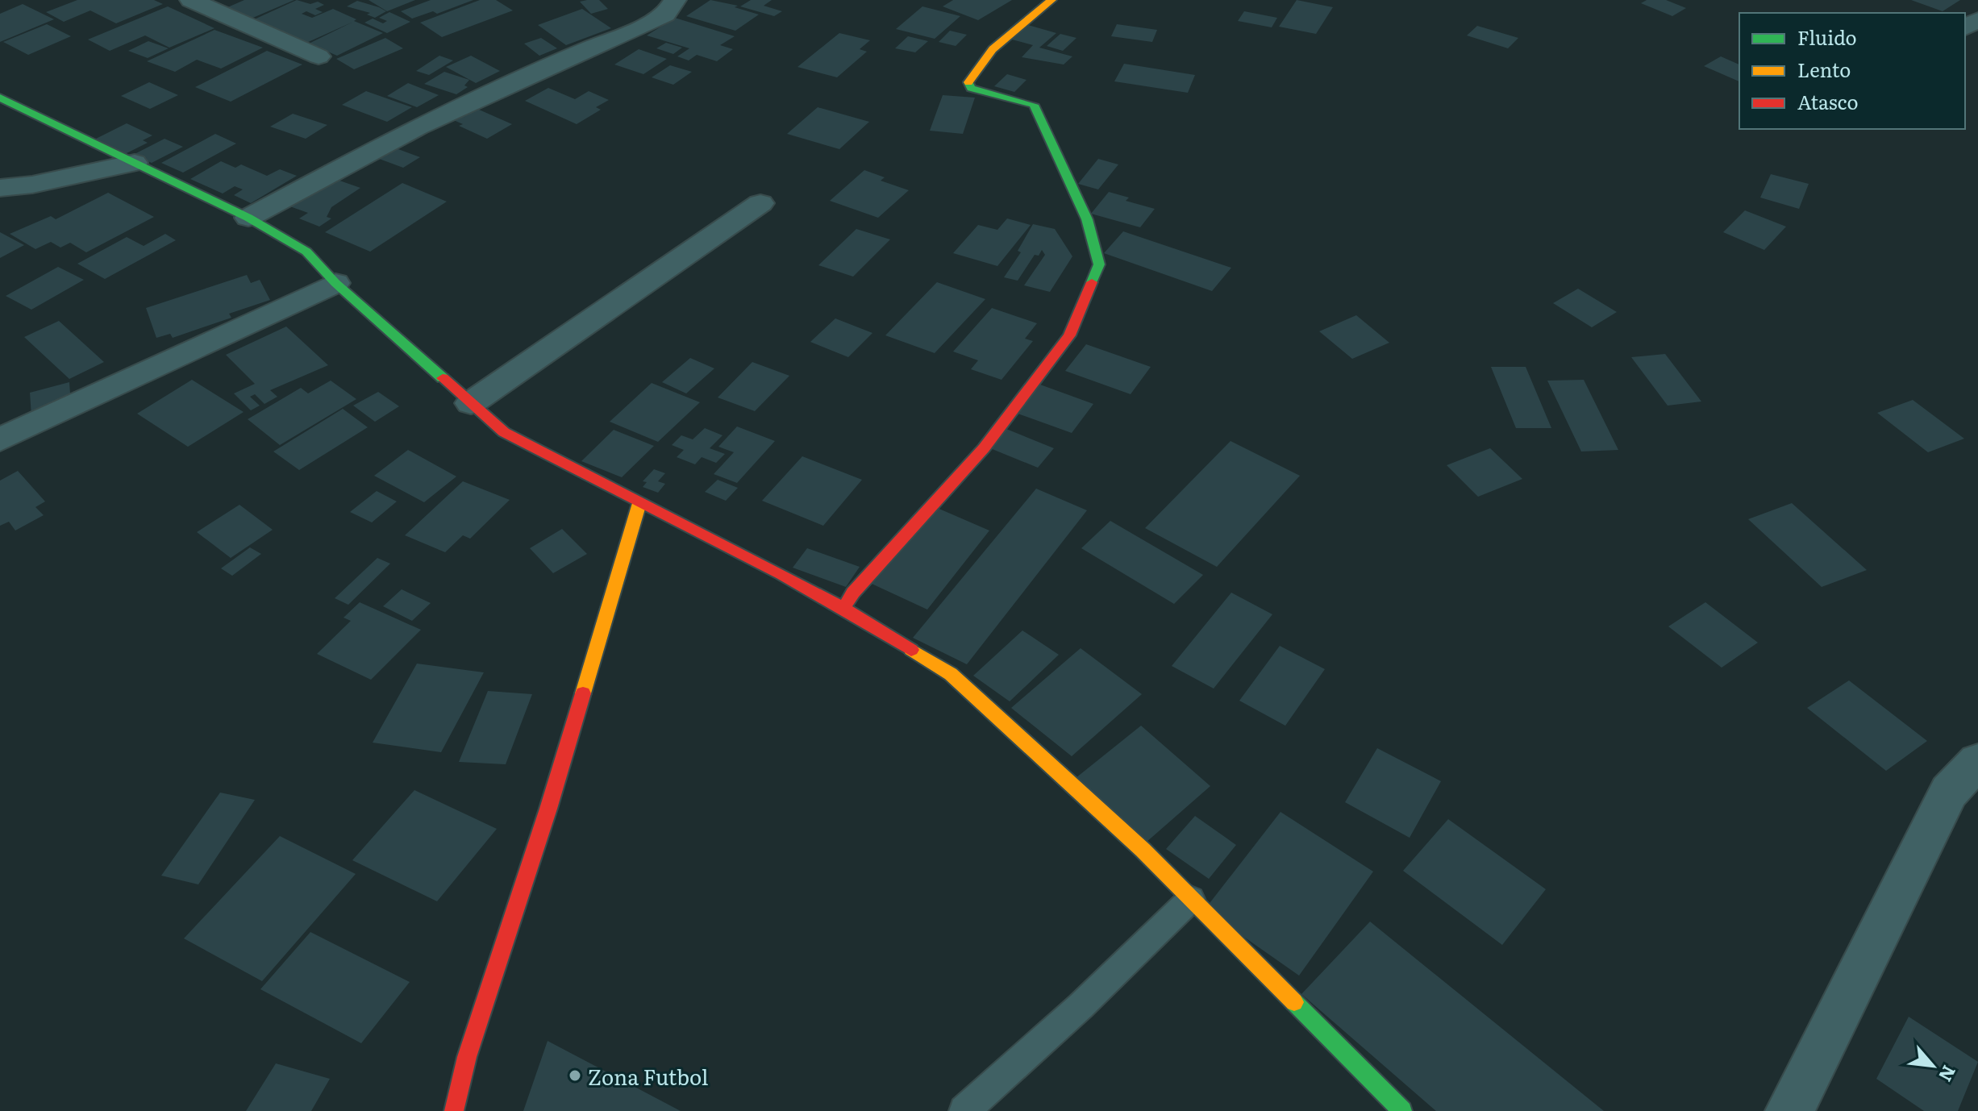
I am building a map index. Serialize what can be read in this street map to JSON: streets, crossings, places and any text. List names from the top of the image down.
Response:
{
  "places": ["Zona Futbol"],
  "legend": ["Fluido", "Lento", "Atasco"],
  "north": "bottom right"
}
